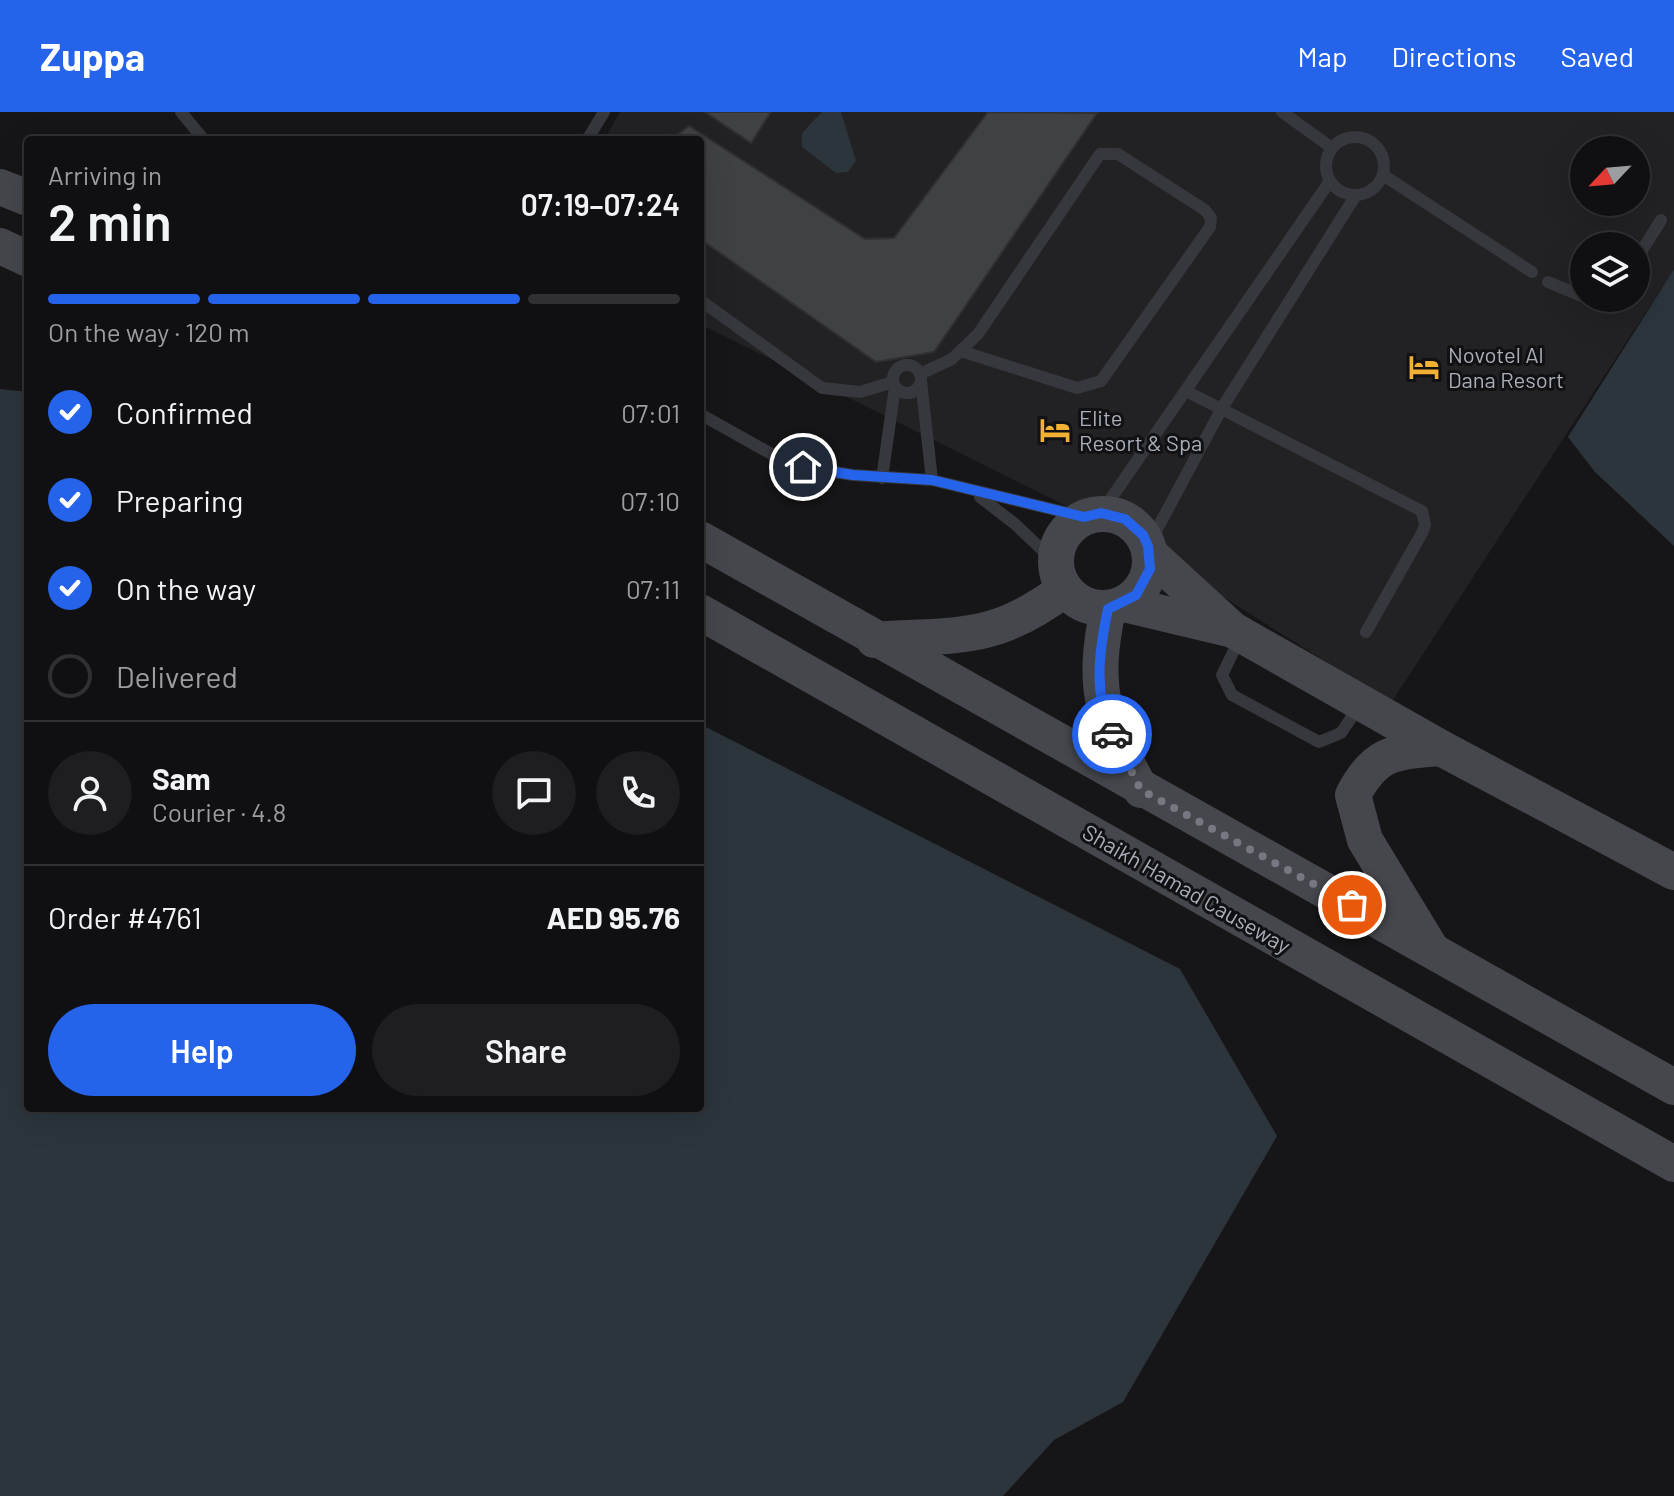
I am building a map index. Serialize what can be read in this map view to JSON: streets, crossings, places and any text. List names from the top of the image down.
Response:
{
  "streets": {
    "main road": ["Shaikh Hamad Causeway"]
  },
  "places": {
    "hotel": ["Novotel Al Dana Resort", "Elite Resort & Spa"]
  },
  "north": "bottom left",
  "page": {
    "header": "Zuppa",
    "nav": ["Map", "Directions", "Saved"],
    "heading": ["2 min", "Arriving in", "07:19–07:24"],
    "panel": [
      "Sam",
      "Courier · 4.8",
      "Order #4761",
      "AED 95.76"
    ],
    "bar": "On the way · 120 m",
    "list": [
      ["Confirmed", "07:01"],
      ["Preparing", "07:10"],
      ["On the way", "07:11"],
      "Delivered"
    ],
    "buttons": ["Help", "Share"]
  }
}
